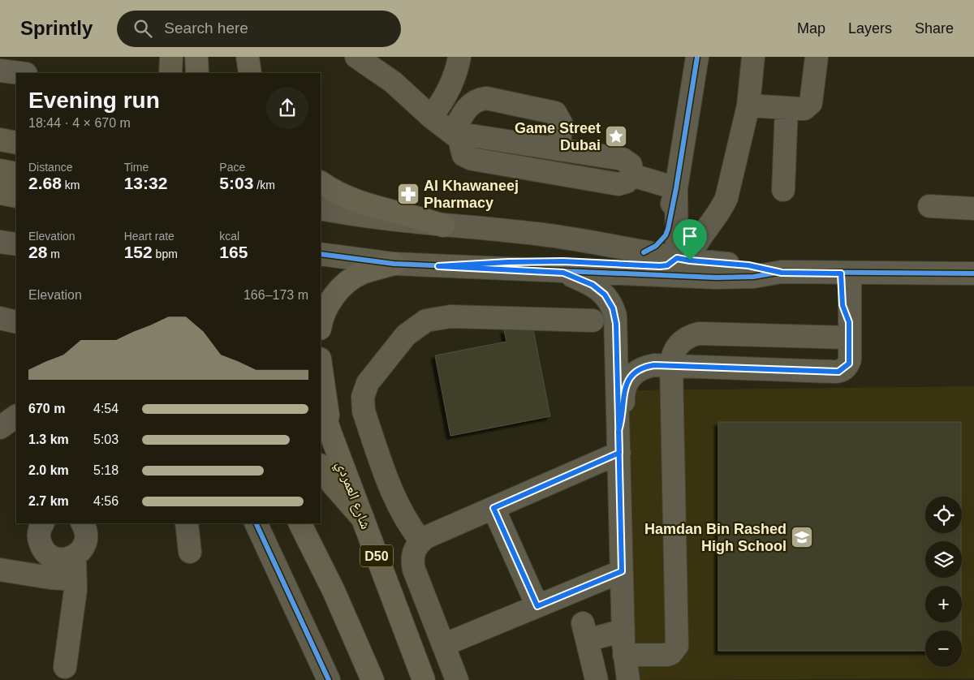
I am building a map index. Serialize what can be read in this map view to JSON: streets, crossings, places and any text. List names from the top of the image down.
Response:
{
  "streets": {
    "main road": ["شارع العمردي", "D50"]
  },
  "places": {
    "place": ["Game Street Dubai"],
    "pharmacy": ["Al Khawaneej Pharmacy"],
    "school or university": ["Hamdan Bin Rashed High School"]
  },
  "page": {
    "header": "Sprintly",
    "search": "Search here",
    "nav": ["Map", "Layers", "Share"],
    "heading": ["Evening run", "18:44 · 4 × 670 m"],
    "stats": [
      ["Distance", "2.68 km"],
      ["Time", "13:32"],
      ["Pace", "5:03 /km"],
      ["Elevation", "28 m"],
      ["Heart rate", "152 bpm"],
      ["kcal", "165"]
    ],
    "chart": ["Elevation", "166–173 m"],
    "list": [
      {
        "name": "670 m",
        "note": "4:54"
      },
      {
        "name": "1.3 km",
        "note": "5:03"
      },
      {
        "name": "2.0 km",
        "note": "5:18"
      },
      {
        "name": "2.7 km",
        "note": "4:56"
      }
    ],
    "map_buttons": ["+", "−"]
  }
}
